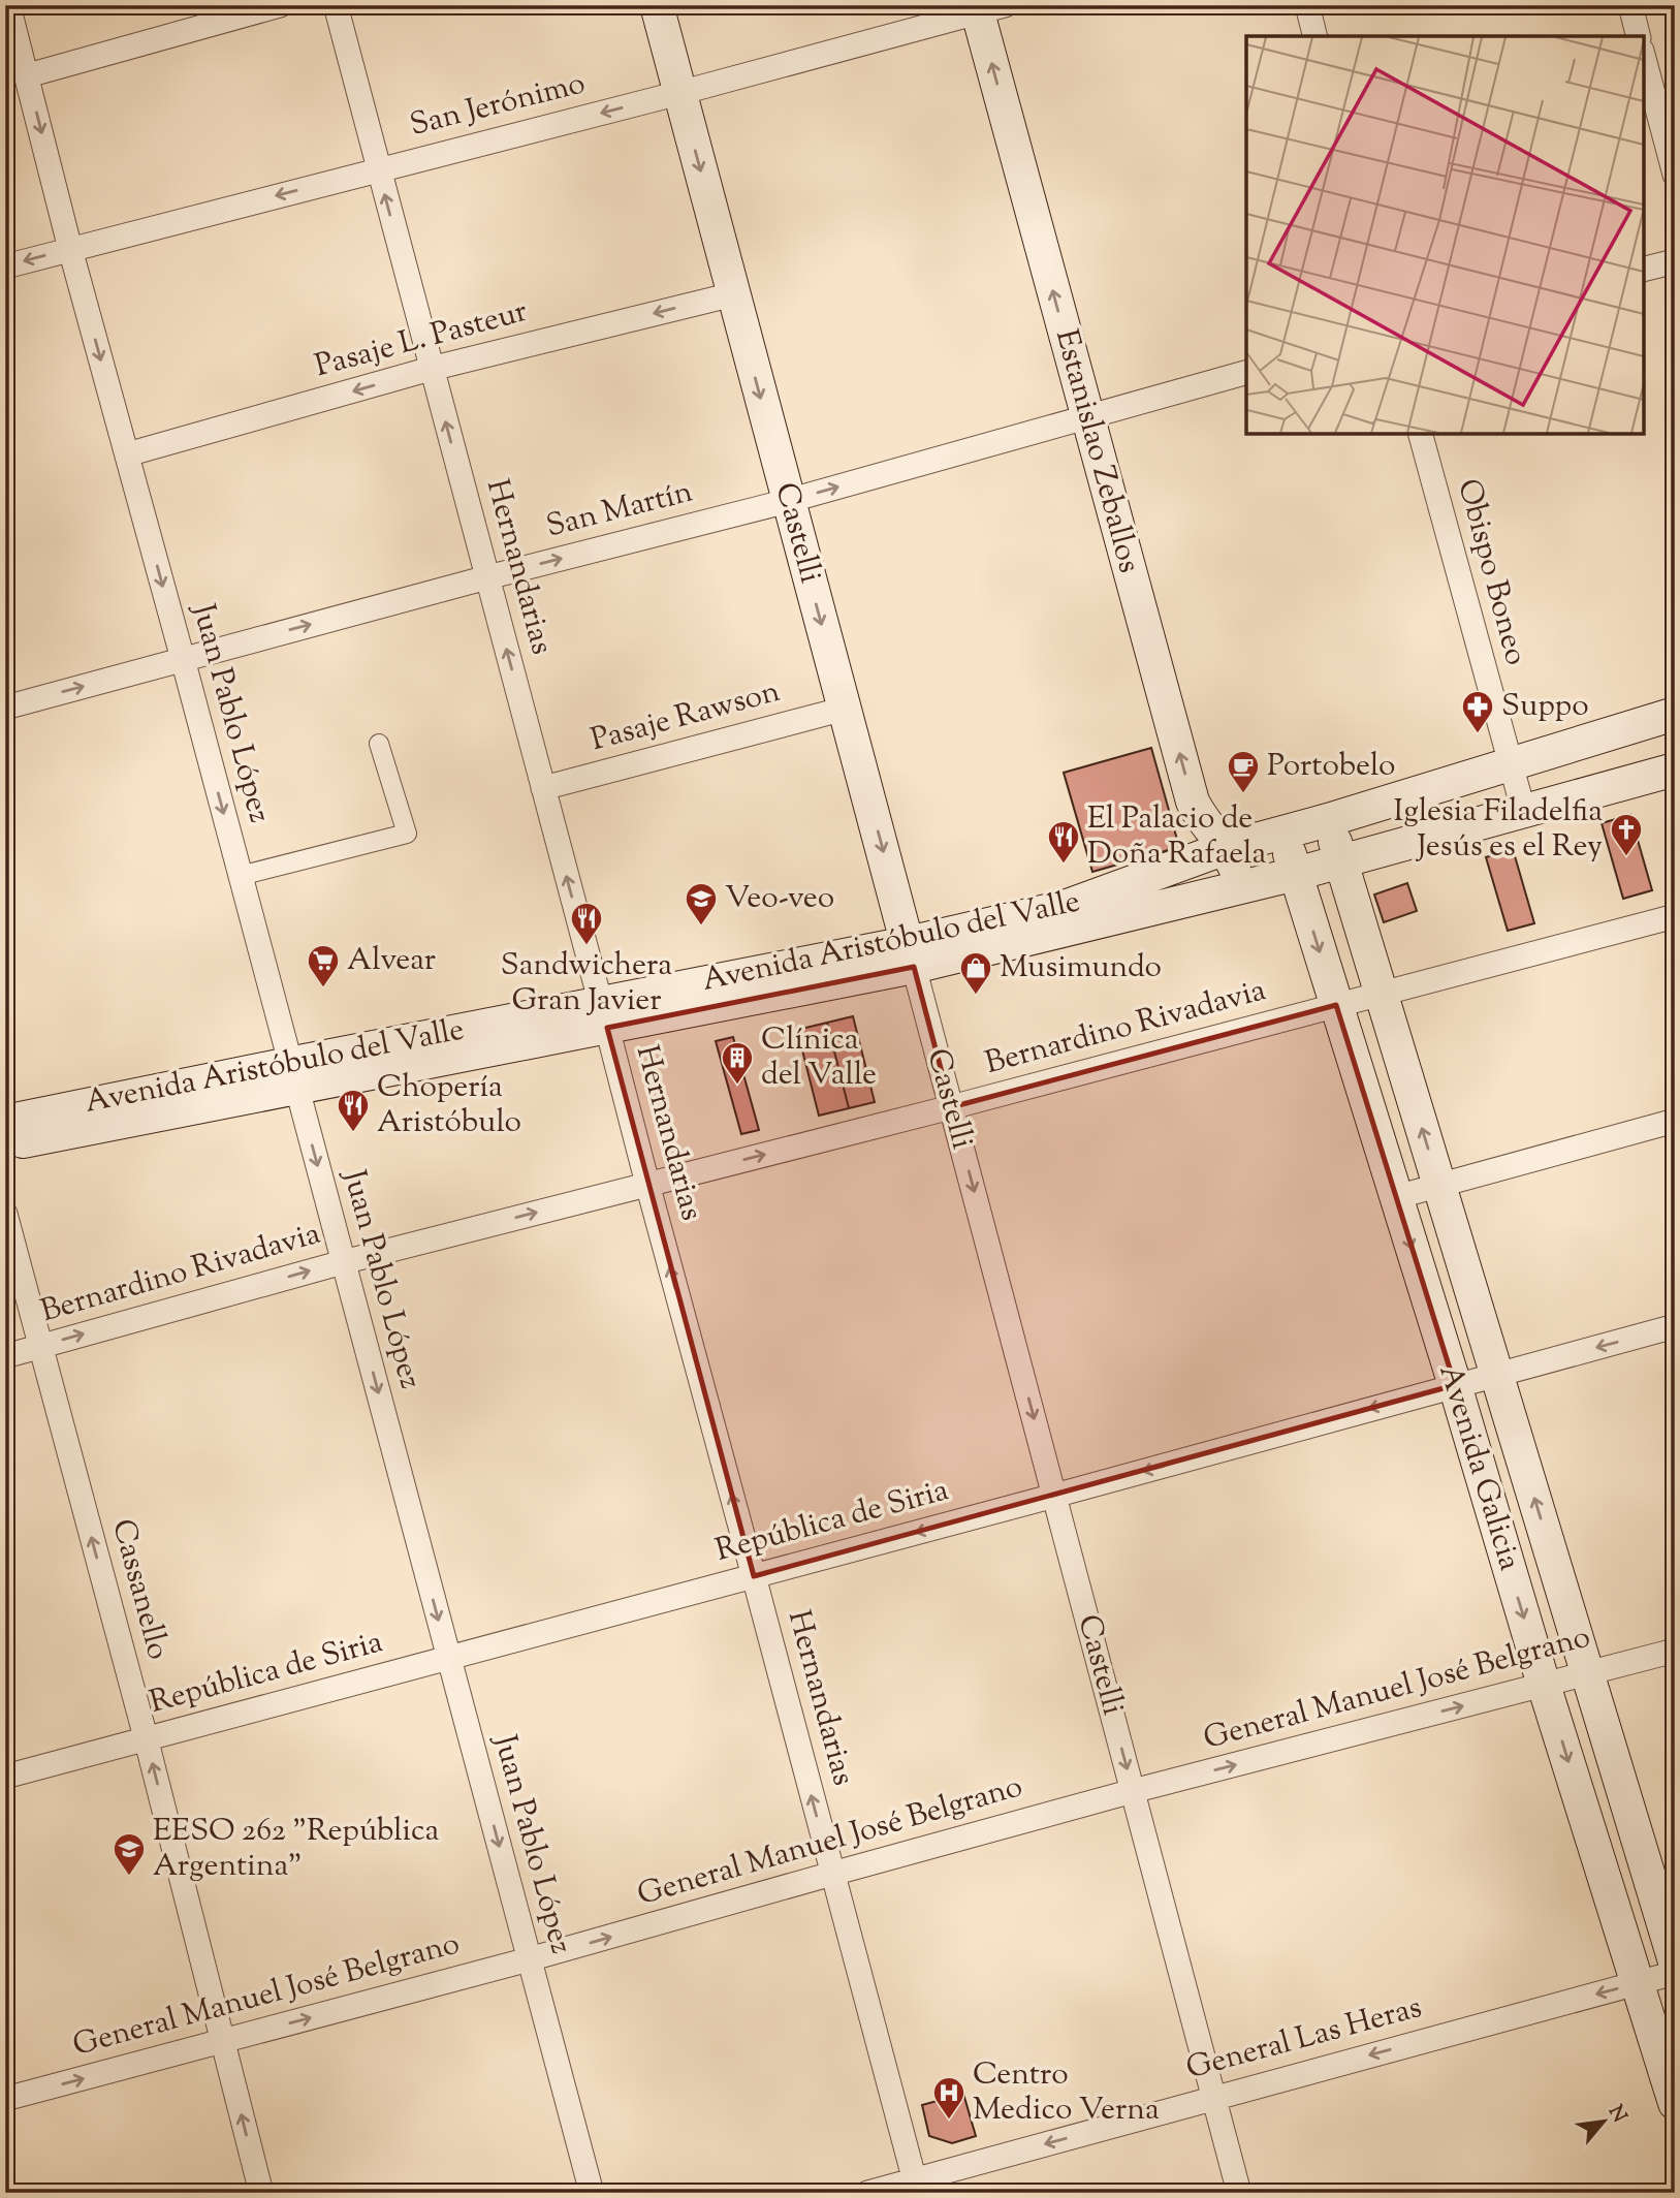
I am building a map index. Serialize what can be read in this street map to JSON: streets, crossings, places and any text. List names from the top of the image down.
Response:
{
  "streets": {
    "main road": [
      "Estanislao Zeballos",
      "Castelli",
      "Avenida Aristóbulo del Valle",
      "Avenida Galicia"
    ],
    "street": [
      "San Jerónimo",
      "Pasaje L. Pasteur",
      "San Martín",
      "Hernandarias",
      "Obispo Boneo",
      "Juan Pablo López",
      "Pasaje Rawson",
      "Bernardino Rivadavia",
      "República de Siria",
      "Cassanello",
      "General Manuel José Belgrano",
      "General Las Heras"
    ]
  },
  "crossings": [
    ["San Jerónimo", "Estanislao Zeballos"],
    ["San Jerónimo", "Castelli"],
    ["San Jerónimo", "Hernandarias"],
    ["San Jerónimo", "Juan Pablo López"],
    ["Pasaje L. Pasteur", "Castelli"],
    ["Pasaje L. Pasteur", "Hernandarias"],
    ["Pasaje L. Pasteur", "Juan Pablo López"],
    ["Estanislao Zeballos", "San Martín"],
    ["Estanislao Zeballos", "Avenida Aristóbulo del Valle"],
    ["San Martín", "Castelli"],
    ["San Martín", "Hernandarias"],
    ["San Martín", "Juan Pablo López"],
    ["Castelli", "Pasaje Rawson"],
    ["Castelli", "Avenida Aristóbulo del Valle"],
    ["Castelli", "Bernardino Rivadavia"],
    ["Castelli", "República de Siria"],
    ["Castelli", "General Manuel José Belgrano"],
    ["Castelli", "General Las Heras"],
    ["Hernandarias", "Pasaje Rawson"],
    ["Hernandarias", "Avenida Aristóbulo del Valle"],
    ["Hernandarias", "Bernardino Rivadavia"],
    ["Hernandarias", "República de Siria"],
    ["Hernandarias", "General Manuel José Belgrano"],
    ["Hernandarias", "General Las Heras"],
    ["Obispo Boneo", "Avenida Aristóbulo del Valle"],
    ["Juan Pablo López", "Avenida Aristóbulo del Valle"],
    ["Juan Pablo López", "Bernardino Rivadavia"],
    ["Juan Pablo López", "República de Siria"],
    ["Juan Pablo López", "General Manuel José Belgrano"],
    ["Avenida Aristóbulo del Valle", "Avenida Galicia"],
    ["Bernardino Rivadavia", "Avenida Galicia"],
    ["Bernardino Rivadavia", "Cassanello"],
    ["Avenida Galicia", "República de Siria"],
    ["Avenida Galicia", "General Manuel José Belgrano"],
    ["Avenida Galicia", "General Las Heras"],
    ["República de Siria", "Cassanello"],
    ["Cassanello", "General Manuel José Belgrano"]
  ],
  "one_way": [
    "Pasaje L. Pasteur",
    "Estanislao Zeballos",
    "San Martín",
    "Castelli",
    "Hernandarias",
    "Juan Pablo López",
    "Bernardino Rivadavia",
    "República de Siria",
    "Cassanello",
    "General Manuel José Belgrano",
    "General Las Heras"
  ],
  "places": {
    "pharmacy": ["Suppo"],
    "cafe": ["Portobelo"],
    "church": ["Iglesia Filadelfia Jesús es el Rey"],
    "restaurant": ["El Palacio de Doña Rafaela", "Sandwichera Gran Javier", "Chopería Aristóbulo"],
    "school or university": ["Veo-veo", "EESO 262 \"República Argentina\""],
    "supermarket": ["Alvear"],
    "shop": ["Musimundo"],
    "building": ["Clínica del Valle"],
    "hospital": ["Centro Medico Verna"]
  },
  "north": "top right"
}
